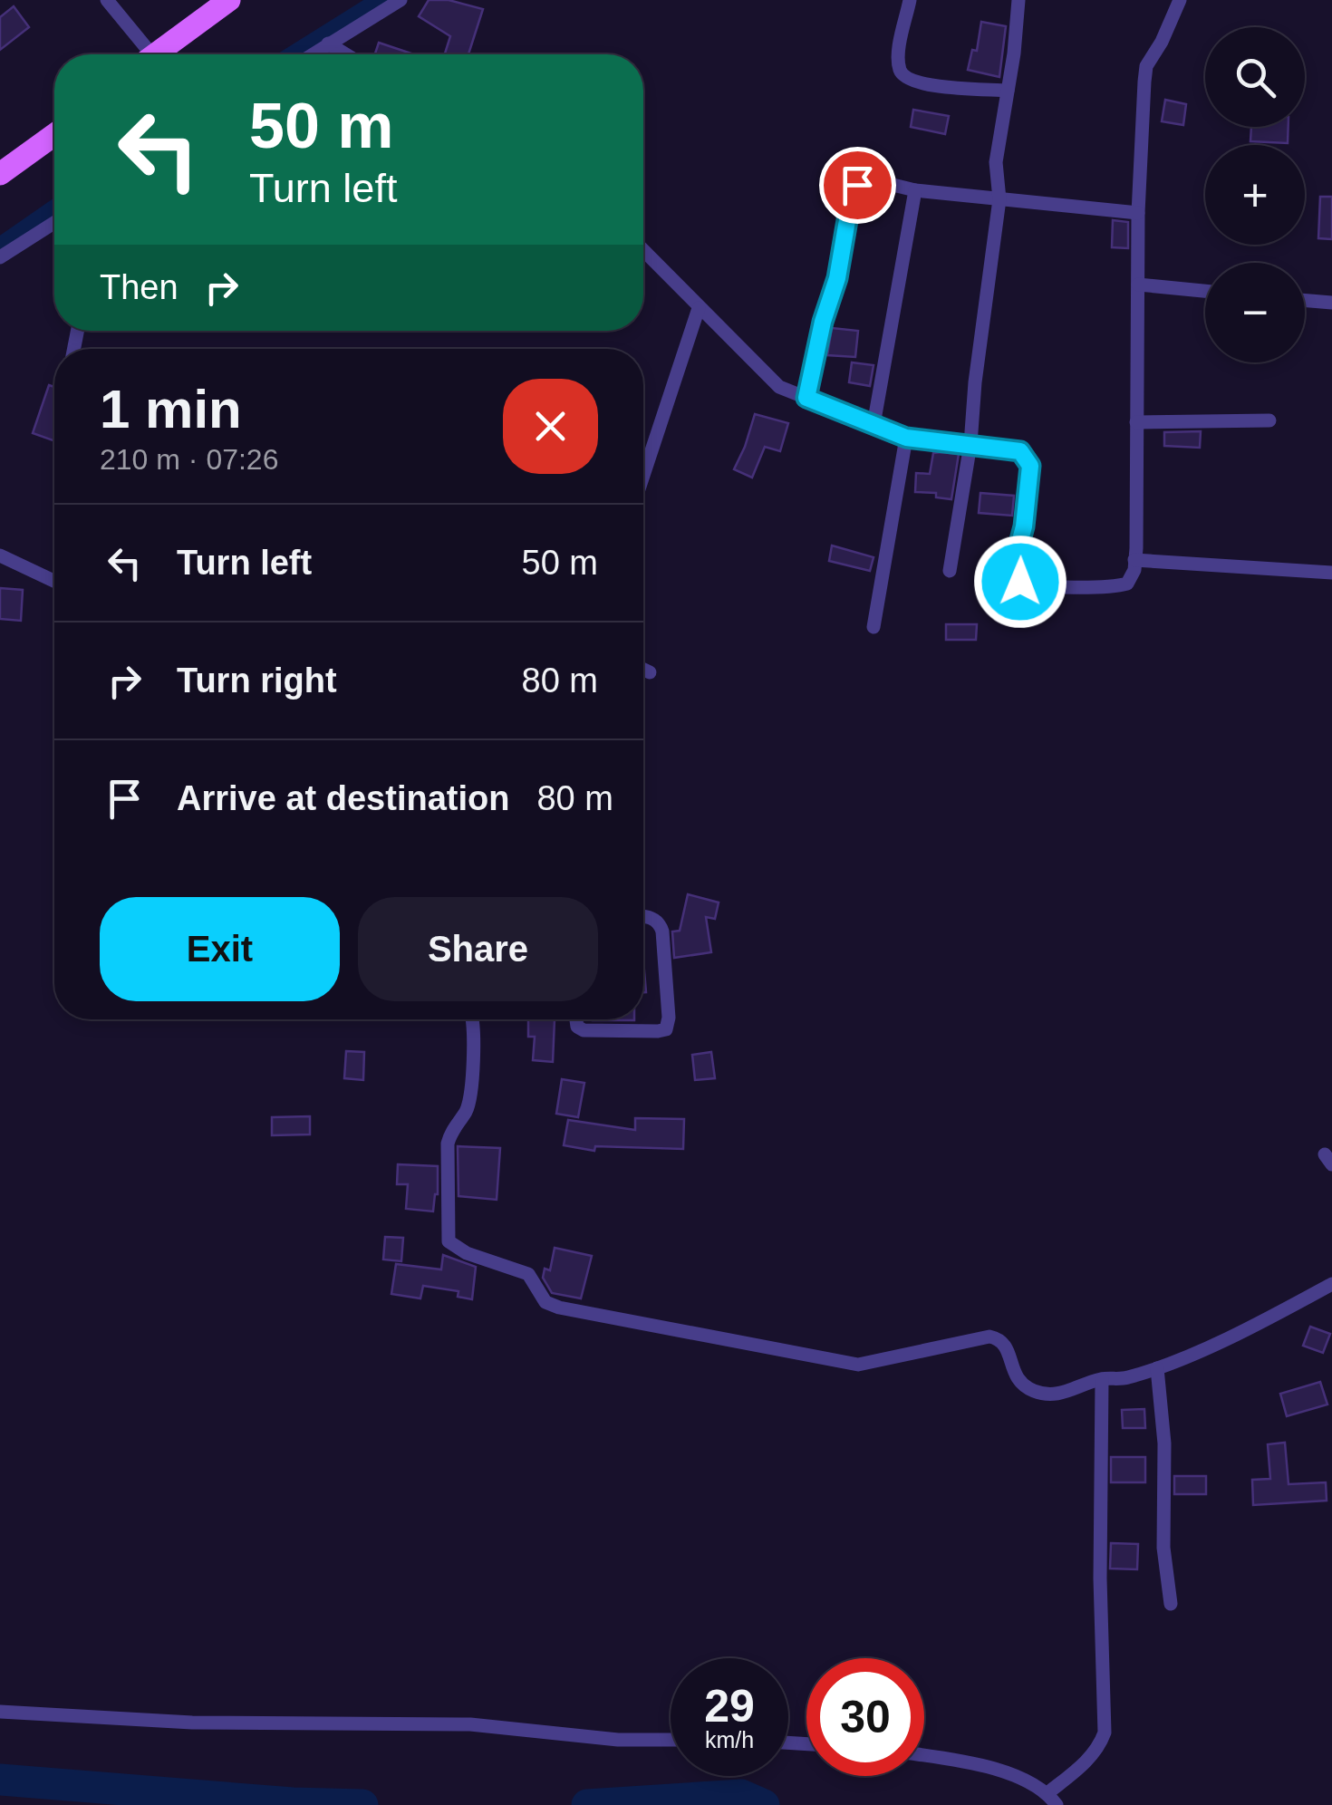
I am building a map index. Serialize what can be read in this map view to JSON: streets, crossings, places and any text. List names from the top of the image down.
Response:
{
  "page": {
    "map_buttons": ["+", "−"],
    "turn": ["50 m", "Turn left"],
    "then": "Then",
    "heading": ["1 min", "210 m · 07:26"],
    "list": [
      {
        "name": "Turn left",
        "value": "50 m"
      },
      {
        "name": "Turn right",
        "value": "80 m"
      },
      {
        "name": "Arrive at destination",
        "value": "80 m"
      }
    ],
    "buttons": ["Exit", "Share"],
    "speed": "29 km/h",
    "limit": "30"
  }
}
